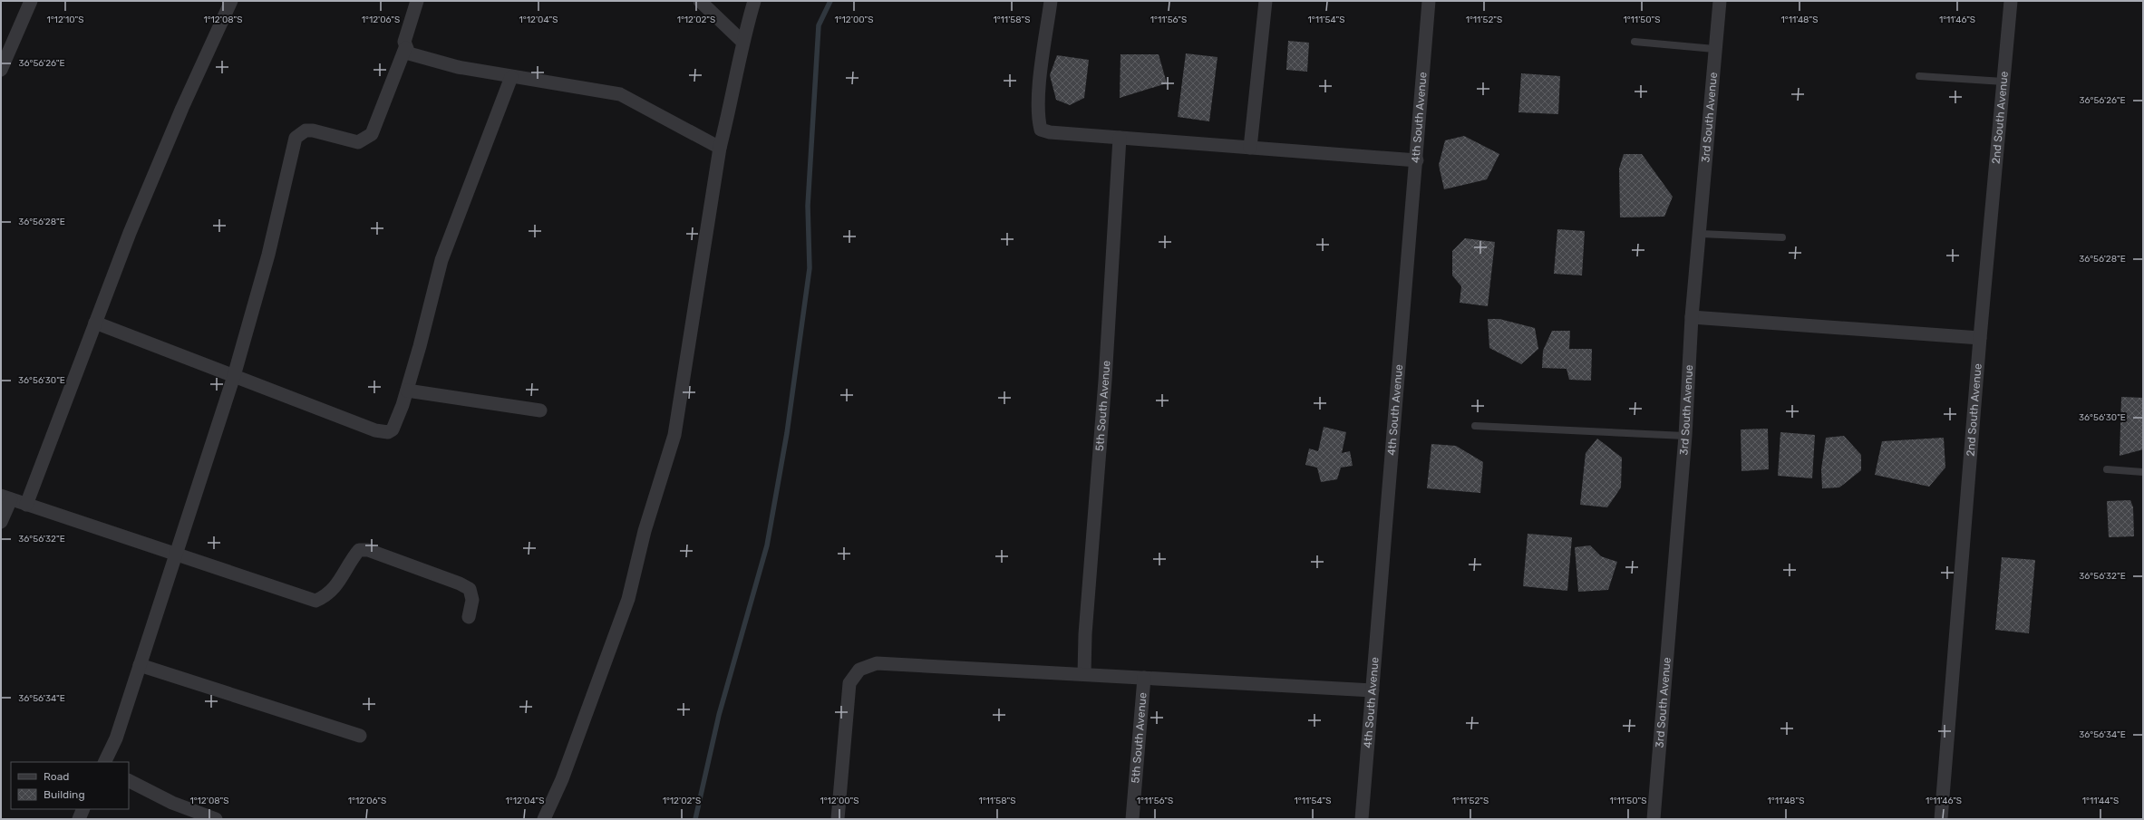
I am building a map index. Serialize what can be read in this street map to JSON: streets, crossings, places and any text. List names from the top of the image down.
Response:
{
  "streets": {
    "street": [
      "4th South Avenue",
      "3rd South Avenue",
      "2nd South Avenue",
      "5th South Avenue"
    ]
  },
  "legend": ["Road", "Building"],
  "coordinates": [
    "1°12'10\"S",
    "1°12'08\"S",
    "1°12'06\"S",
    "1°12'04\"S",
    "1°12'02\"S",
    "1°12'00\"S",
    "1°11'58\"S",
    "1°11'56\"S",
    "1°11'54\"S",
    "1°11'52\"S",
    "1°11'50\"S",
    "1°11'48\"S",
    "1°11'46\"S",
    "36°56'26\"E",
    "36°56'28\"E",
    "36°56'30\"E",
    "36°56'32\"E",
    "36°56'34\"E",
    "1°11'44\"S"
  ]
}
